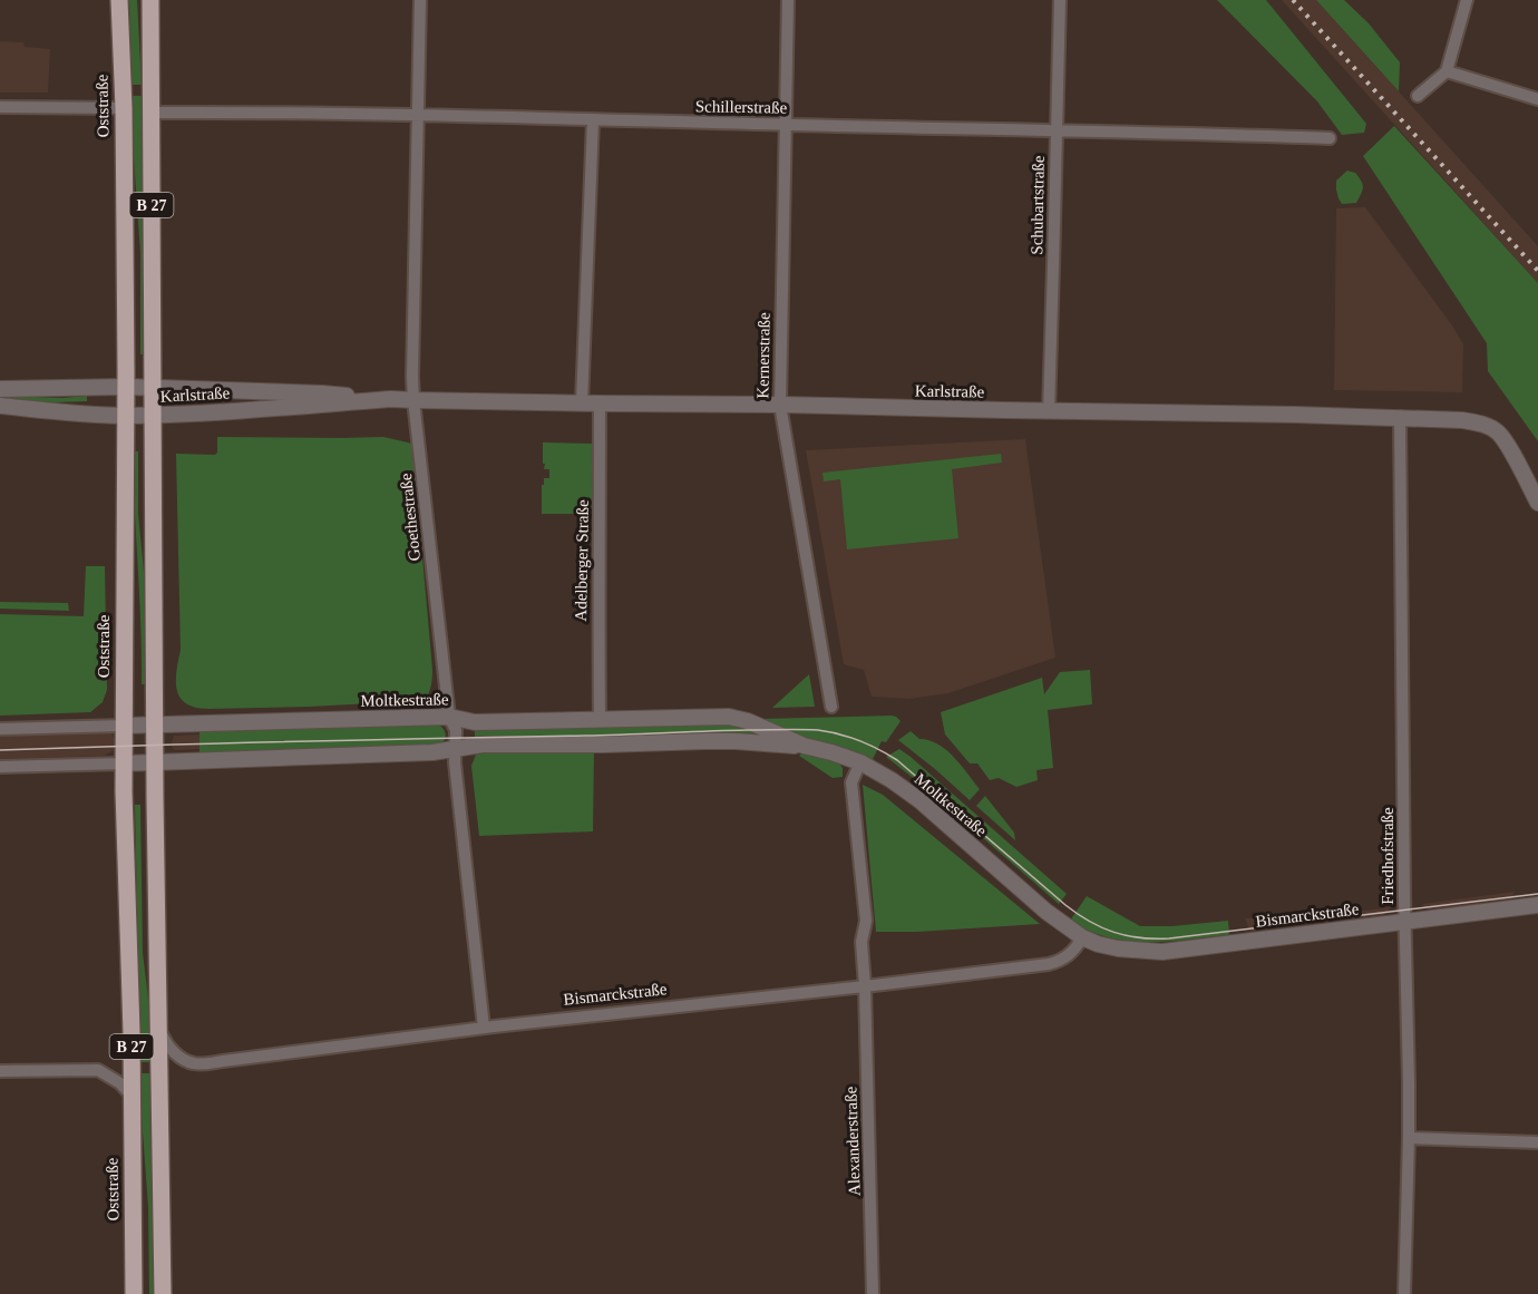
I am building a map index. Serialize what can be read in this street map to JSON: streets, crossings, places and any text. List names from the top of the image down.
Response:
{
  "streets": {
    "main road": ["Oststraße", "B 27"],
    "street": [
      "Schillerstraße",
      "Schubartstraße",
      "Kernerstraße",
      "Karlstraße",
      "Goethestraße",
      "Adelberger Straße",
      "Moltkestraße",
      "Friedhofstraße",
      "Bismarckstraße",
      "Alexanderstraße"
    ]
  },
  "crossings": [
    ["Oststraße", "Karlstraße"],
    ["Oststraße", "Moltkestraße"],
    ["Schillerstraße", "B 27"],
    ["Schillerstraße", "Schubartstraße"],
    ["Schillerstraße", "Kernerstraße"],
    ["Schillerstraße", "Goethestraße"],
    ["B 27", "Karlstraße"],
    ["B 27", "Moltkestraße"],
    ["B 27", "Bismarckstraße"],
    ["Schubartstraße", "Karlstraße"],
    ["Kernerstraße", "Karlstraße"],
    ["Karlstraße", "Goethestraße"],
    ["Karlstraße", "Adelberger Straße"],
    ["Karlstraße", "Friedhofstraße"],
    ["Goethestraße", "Moltkestraße"],
    ["Goethestraße", "Bismarckstraße"],
    ["Adelberger Straße", "Moltkestraße"],
    ["Moltkestraße", "Bismarckstraße"],
    ["Friedhofstraße", "Bismarckstraße"],
    ["Bismarckstraße", "Alexanderstraße"]
  ]
}
